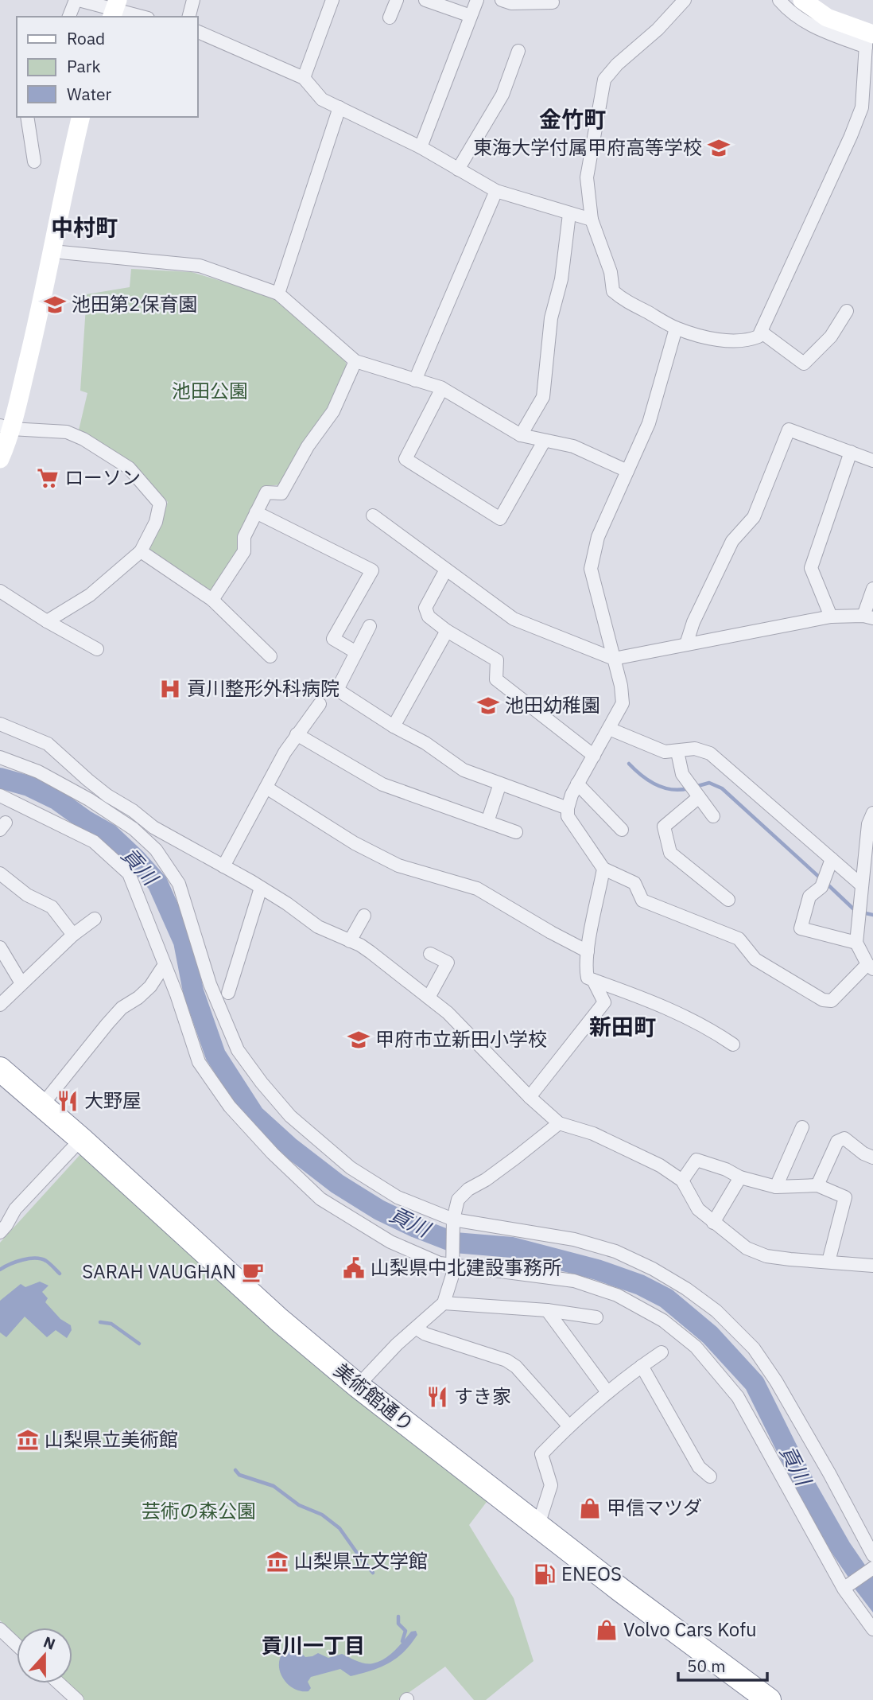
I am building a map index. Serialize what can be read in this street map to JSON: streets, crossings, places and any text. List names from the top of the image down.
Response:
{
  "streets": {
    "highway": ["美術館通り"]
  },
  "districts": [
    "金竹町",
    "中村町",
    "新田町",
    "貢川一丁目"
  ],
  "water": ["貢川"],
  "parks": ["池田公園", "芸術の森公園"],
  "places": {
    "school or university": [
      "東海大学付属甲府高等学校",
      "池田第2保育園",
      "池田幼稚園",
      "甲府市立新田小学校"
    ],
    "supermarket": ["ローソン"],
    "hospital": ["貢川整形外科病院"],
    "restaurant": ["大野屋", "すき家"],
    "public building": ["山梨県中北建設事務所"],
    "cafe": ["SARAH VAUGHAN"],
    "museum": ["山梨県立美術館", "山梨県立文学館"],
    "shop": ["甲信マツダ", "Volvo Cars Kofu"],
    "fuel station": ["ENEOS"]
  },
  "legend": ["Road", "Park", "Water"],
  "scale_bar": "50 m",
  "north": "top"
}
